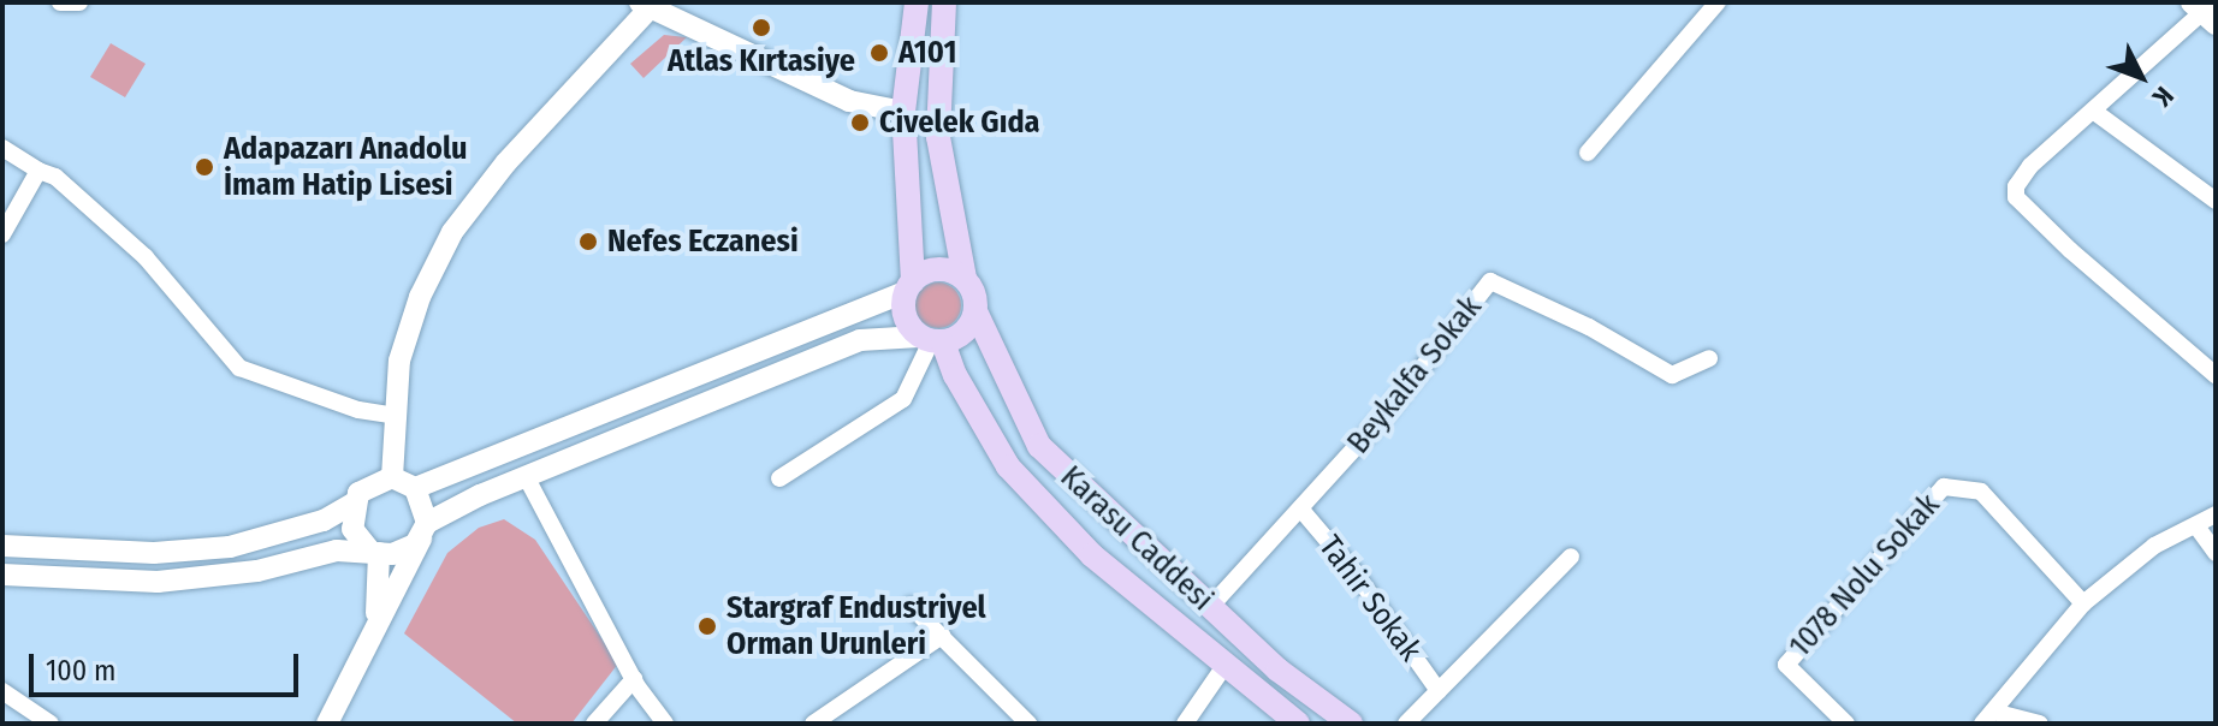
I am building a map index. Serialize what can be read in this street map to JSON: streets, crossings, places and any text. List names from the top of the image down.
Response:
{
  "streets": {
    "main road": ["Karasu Caddesi"],
    "street": ["Beykalfa Sokak", "1078 Nolu Sokak", "Tahir Sokak"]
  },
  "crossings": [
    ["Beykalfa Sokak", "Karasu Caddesi"],
    ["Beykalfa Sokak", "Tahir Sokak"]
  ],
  "places": [
    "Atlas Kırtasiye",
    "A101",
    "Civelek Gıda",
    "Adapazarı Anadolu İmam Hatip Lisesi",
    "Nefes Eczanesi",
    "Stargraf Endustriyel Orman Urunleri"
  ],
  "scale_bar": "100 m",
  "north": "bottom right"
}
